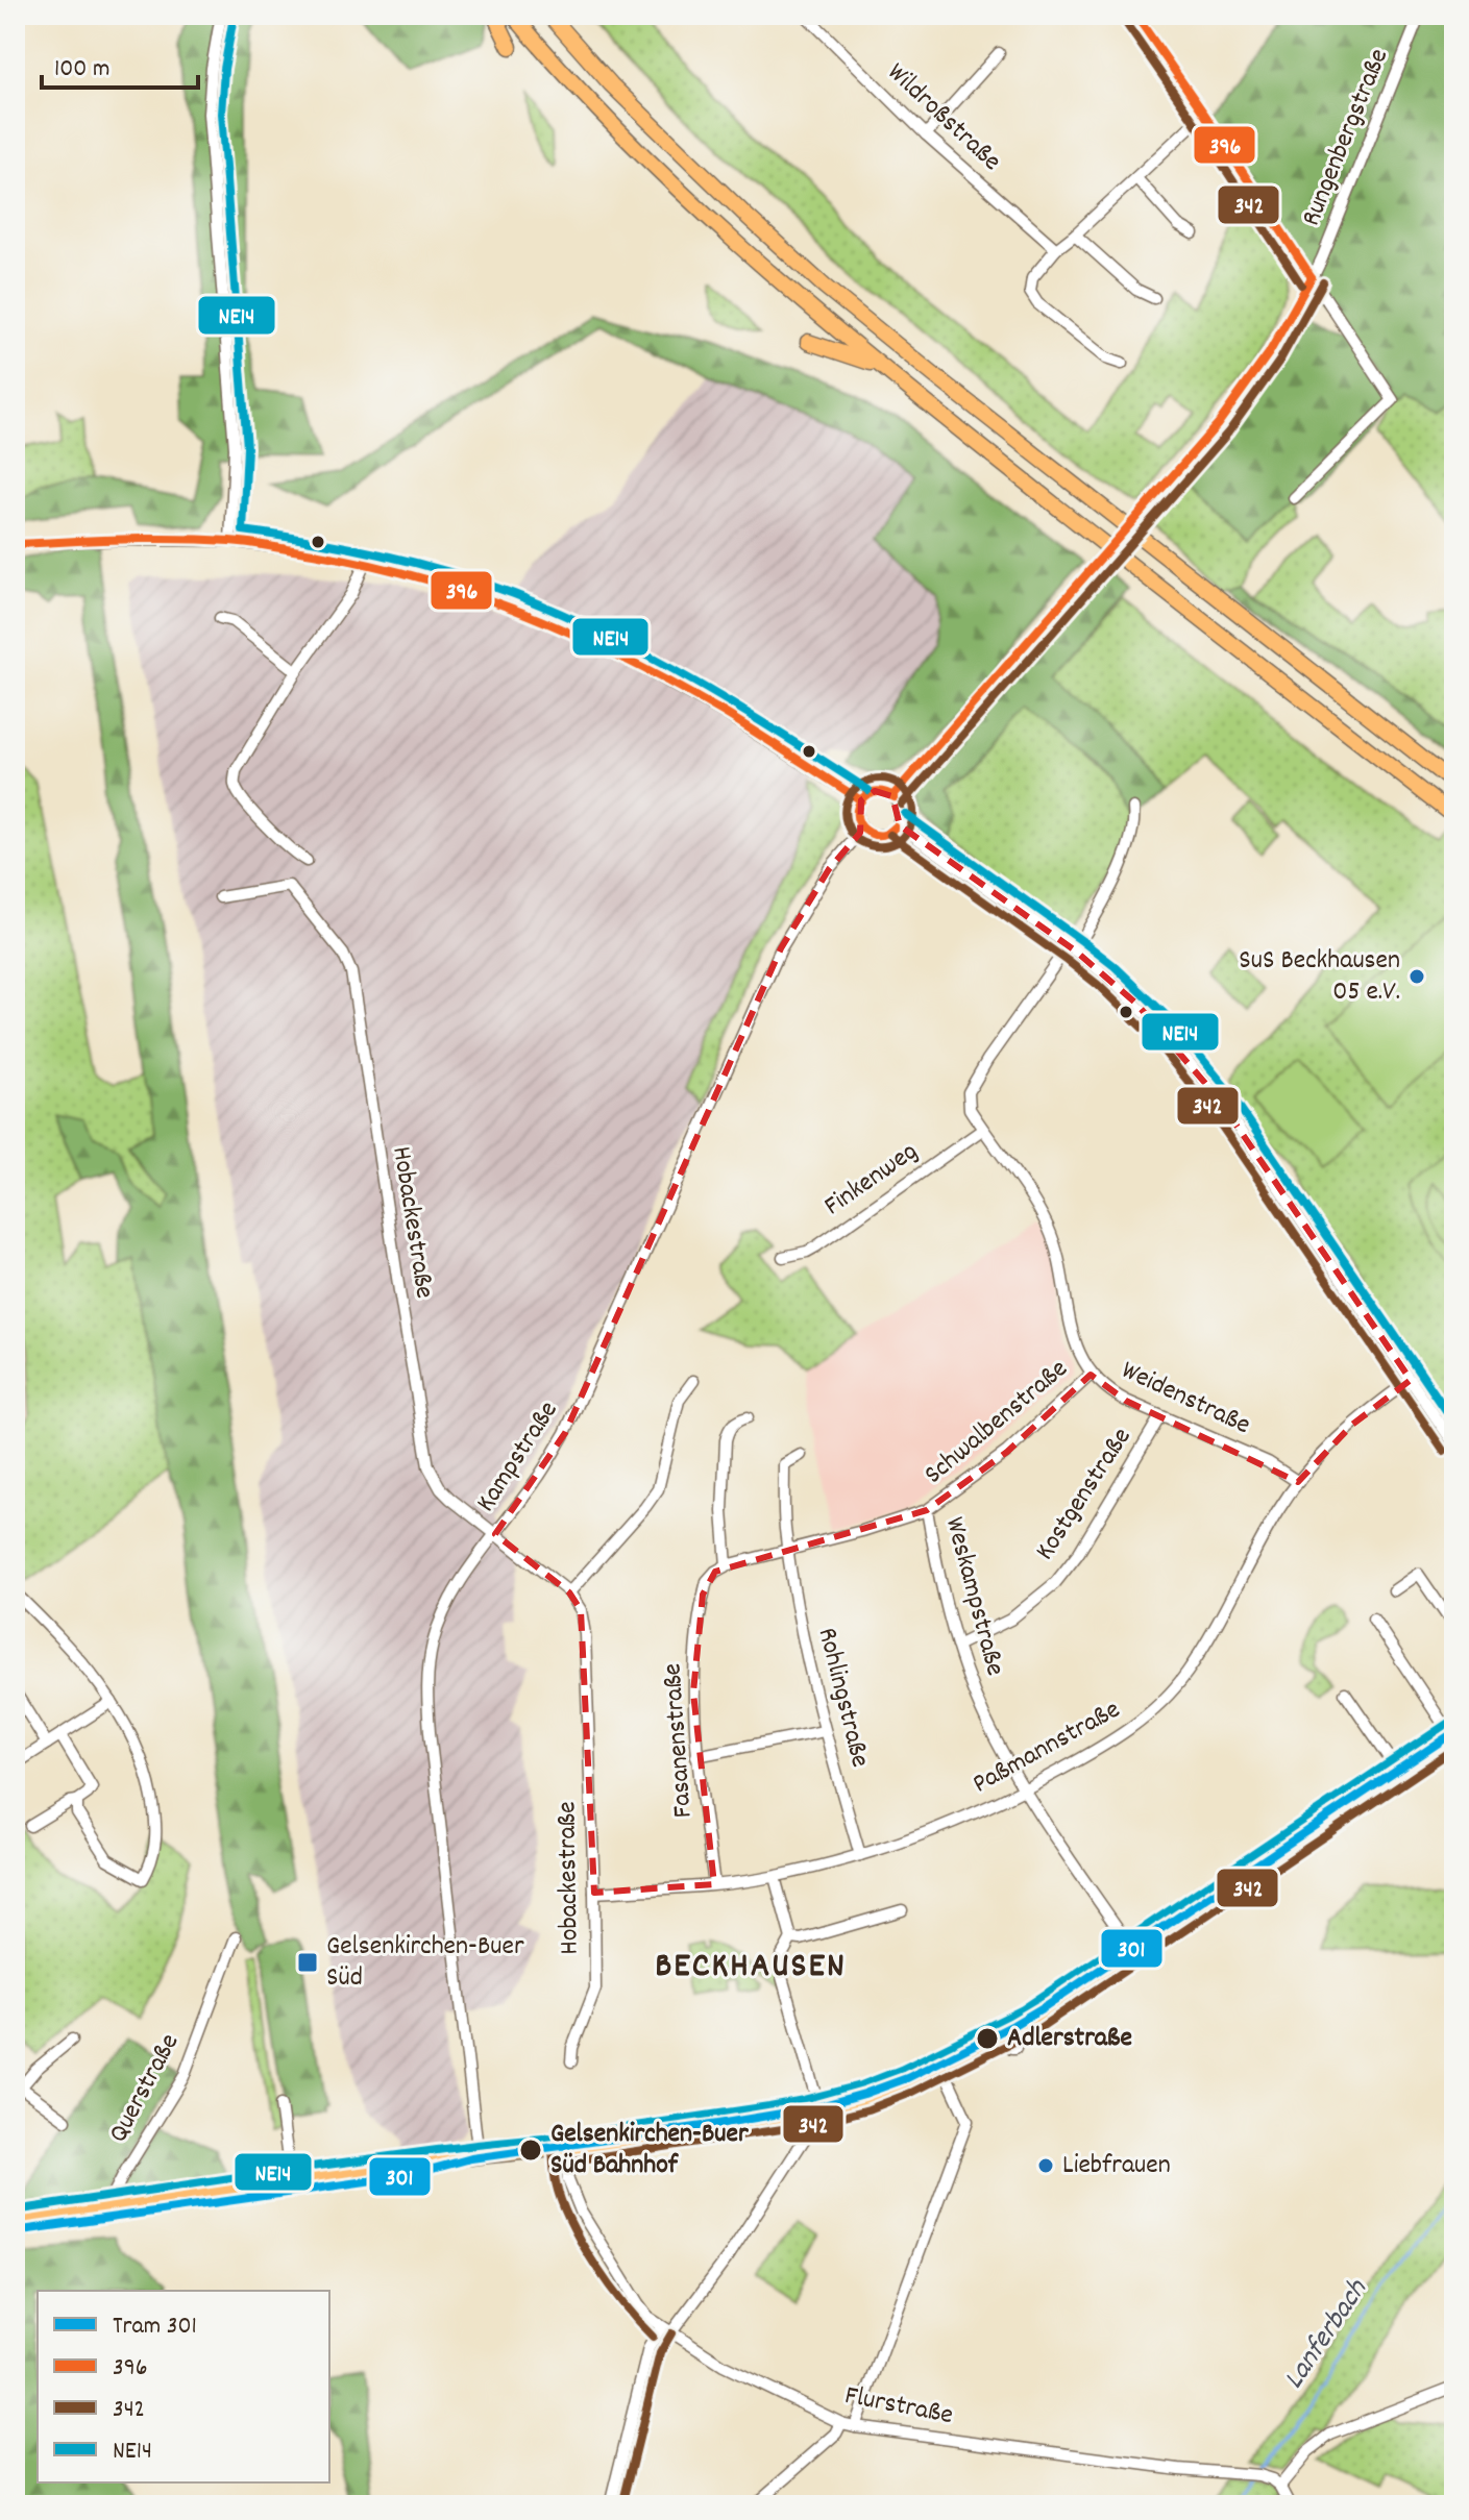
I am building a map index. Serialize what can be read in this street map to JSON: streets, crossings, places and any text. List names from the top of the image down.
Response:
{
  "streets": {
    "street": [
      "Wildroßstraße",
      "Rungenbergstraße",
      "Finkenweg",
      "Hobackestraße",
      "Weidenstraße",
      "Schwalbenstraße",
      "Kampstraße",
      "Kostgenstraße",
      "Weskampstraße",
      "Rohlingstraße",
      "Fasanenstraße",
      "Paßmannstraße",
      "Querstraße",
      "Flurstraße"
    ]
  },
  "crossings": [
    ["Rungenbergstraße", "Kampstraße"],
    ["Finkenweg", "Weidenstraße"],
    ["Hobackestraße", "Kampstraße"],
    ["Hobackestraße", "Paßmannstraße"],
    ["Weidenstraße", "Schwalbenstraße"],
    ["Weidenstraße", "Kostgenstraße"],
    ["Weidenstraße", "Paßmannstraße"],
    ["Schwalbenstraße", "Weskampstraße"],
    ["Schwalbenstraße", "Rohlingstraße"],
    ["Schwalbenstraße", "Fasanenstraße"],
    ["Kostgenstraße", "Weskampstraße"],
    ["Weskampstraße", "Paßmannstraße"],
    ["Rohlingstraße", "Paßmannstraße"],
    ["Fasanenstraße", "Paßmannstraße"]
  ],
  "districts": ["BECKHAUSEN"],
  "water": ["Lanferbach"],
  "places": {
    "other": [
      "SuS Beckhausen 05 e.V.",
      "Adlerstraße",
      "Gelsenkirchen-Buer Süd Bahnhof",
      "Liebfrauen"
    ],
    "transit": ["Gelsenkirchen-Buer Süd"]
  },
  "lines": [
    "transit line 396",
    "transit line NE14",
    "transit line 342",
    "tram line 301"
  ],
  "legend": [
    "Tram 301",
    "396",
    "342",
    "NE14"
  ],
  "scale_bar": "100 m"
}
